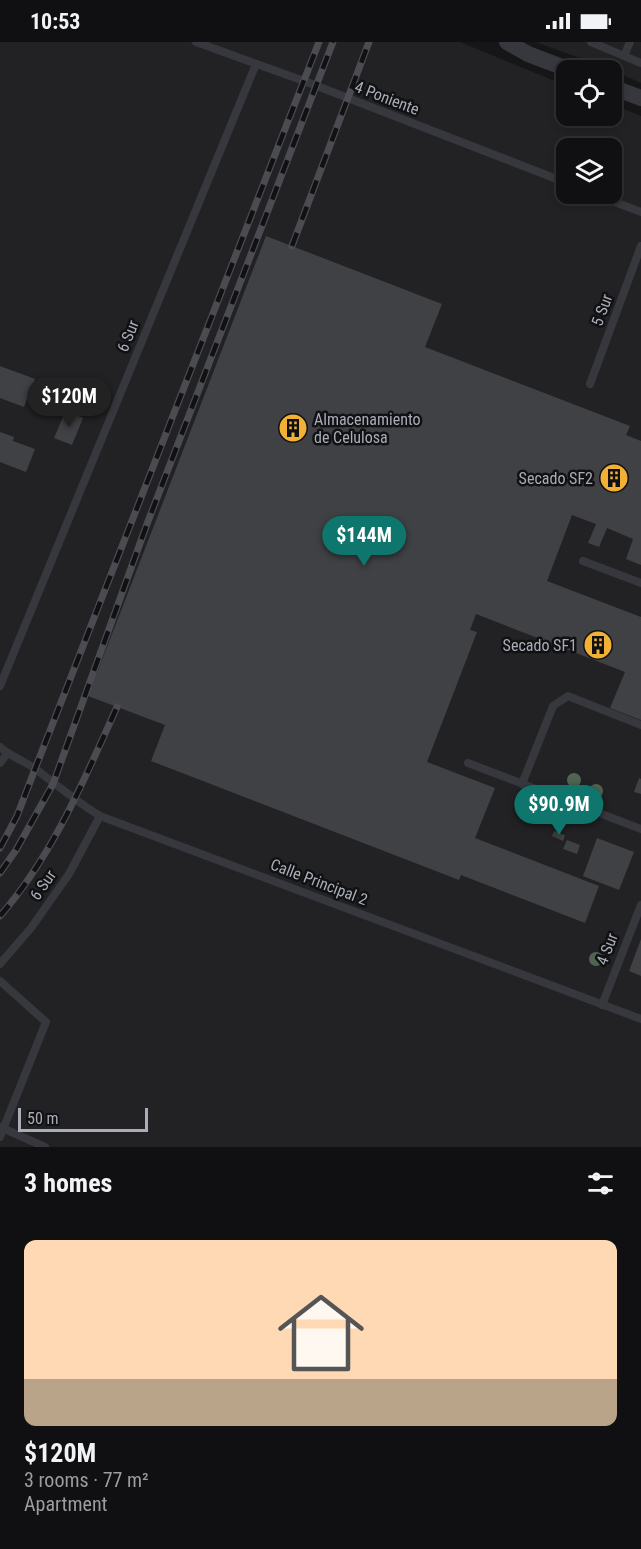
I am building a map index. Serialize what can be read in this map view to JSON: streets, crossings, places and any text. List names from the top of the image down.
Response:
{
  "streets": {
    "lane": [
      "4 Poniente",
      "5 Sur",
      "6 Sur",
      "Calle Principal 2",
      "4 Sur"
    ]
  },
  "crossings": [
    ["4 Poniente", "6 Sur"],
    ["6 Sur", "Calle Principal 2"],
    ["Calle Principal 2", "4 Sur"]
  ],
  "places": {
    "building": ["Almacenamiento de Celulosa", "Secado SF2", "Secado SF1"]
  },
  "scale_bar": "50 m",
  "page": {
    "status": "10:53",
    "price": ["$120M", "$144M", "$90.9M"],
    "scale": "50 m",
    "heading": "3 homes",
    "list": [
      {
        "name": "$120M",
        "note": "3 rooms · 77 m² · Apartment"
      }
    ]
  }
}
